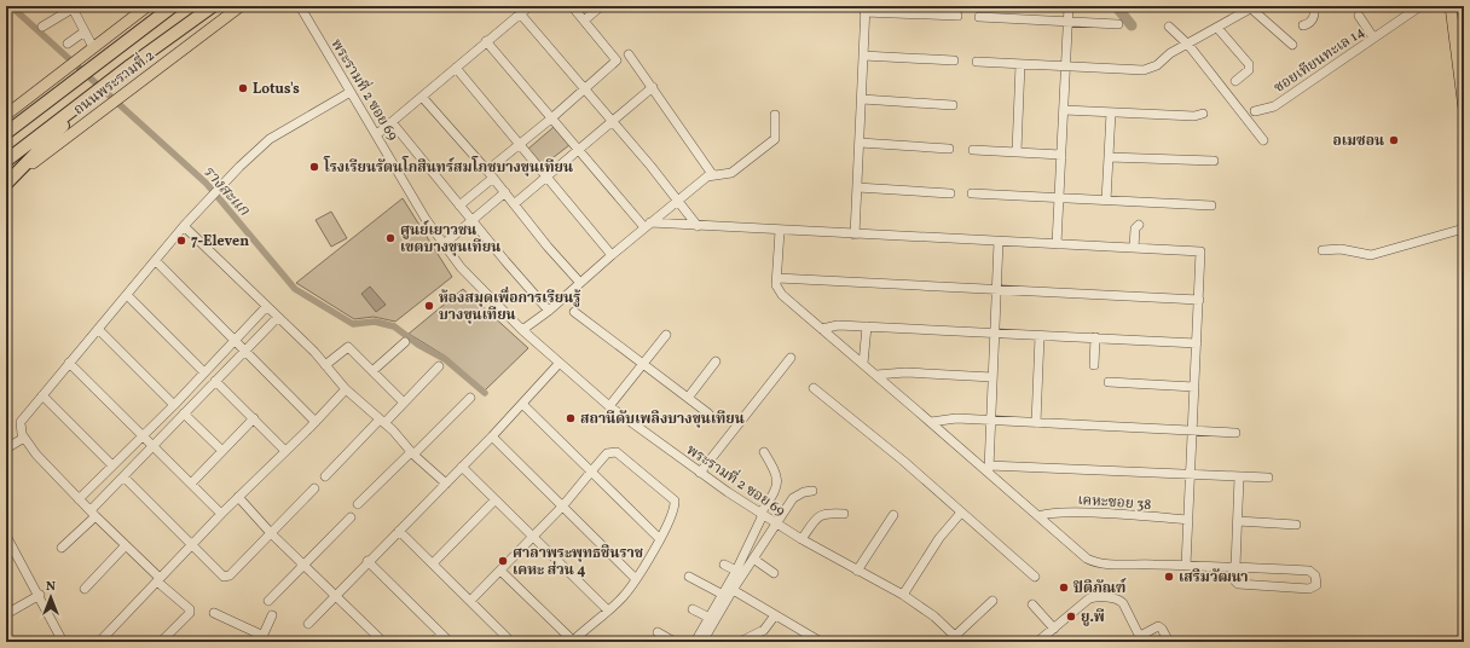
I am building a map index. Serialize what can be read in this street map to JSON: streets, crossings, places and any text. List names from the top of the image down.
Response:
{
  "streets": {
    "highway": ["ถนนพระรามที่ 2"],
    "street": ["ซอยเทียนทะเล 14", "พระรามที่ 2 ซอย 69", "เคหะซอย 38"]
  },
  "water": ["รางสะแก"],
  "places": [
    "Lotus's",
    "อเมซอน",
    "โรงเรียนรัตนโกสินทร์สมโภชบางขุนเทียน",
    "ศูนย์เยาวชน เขตบางขุนเทียน",
    "7-Eleven",
    "ห้องสมุดเพื่อการเรียนรู้ บางขุนเทียน",
    "สถานีดับเพลิงบางขุนเทียน",
    "ศาลาพระพุทธชินราช เคหะ ส่วน 4",
    "เสริมวัฒนา",
    "ปิติภัณฑ์",
    "ยู.พี"
  ],
  "north": "top"
}
